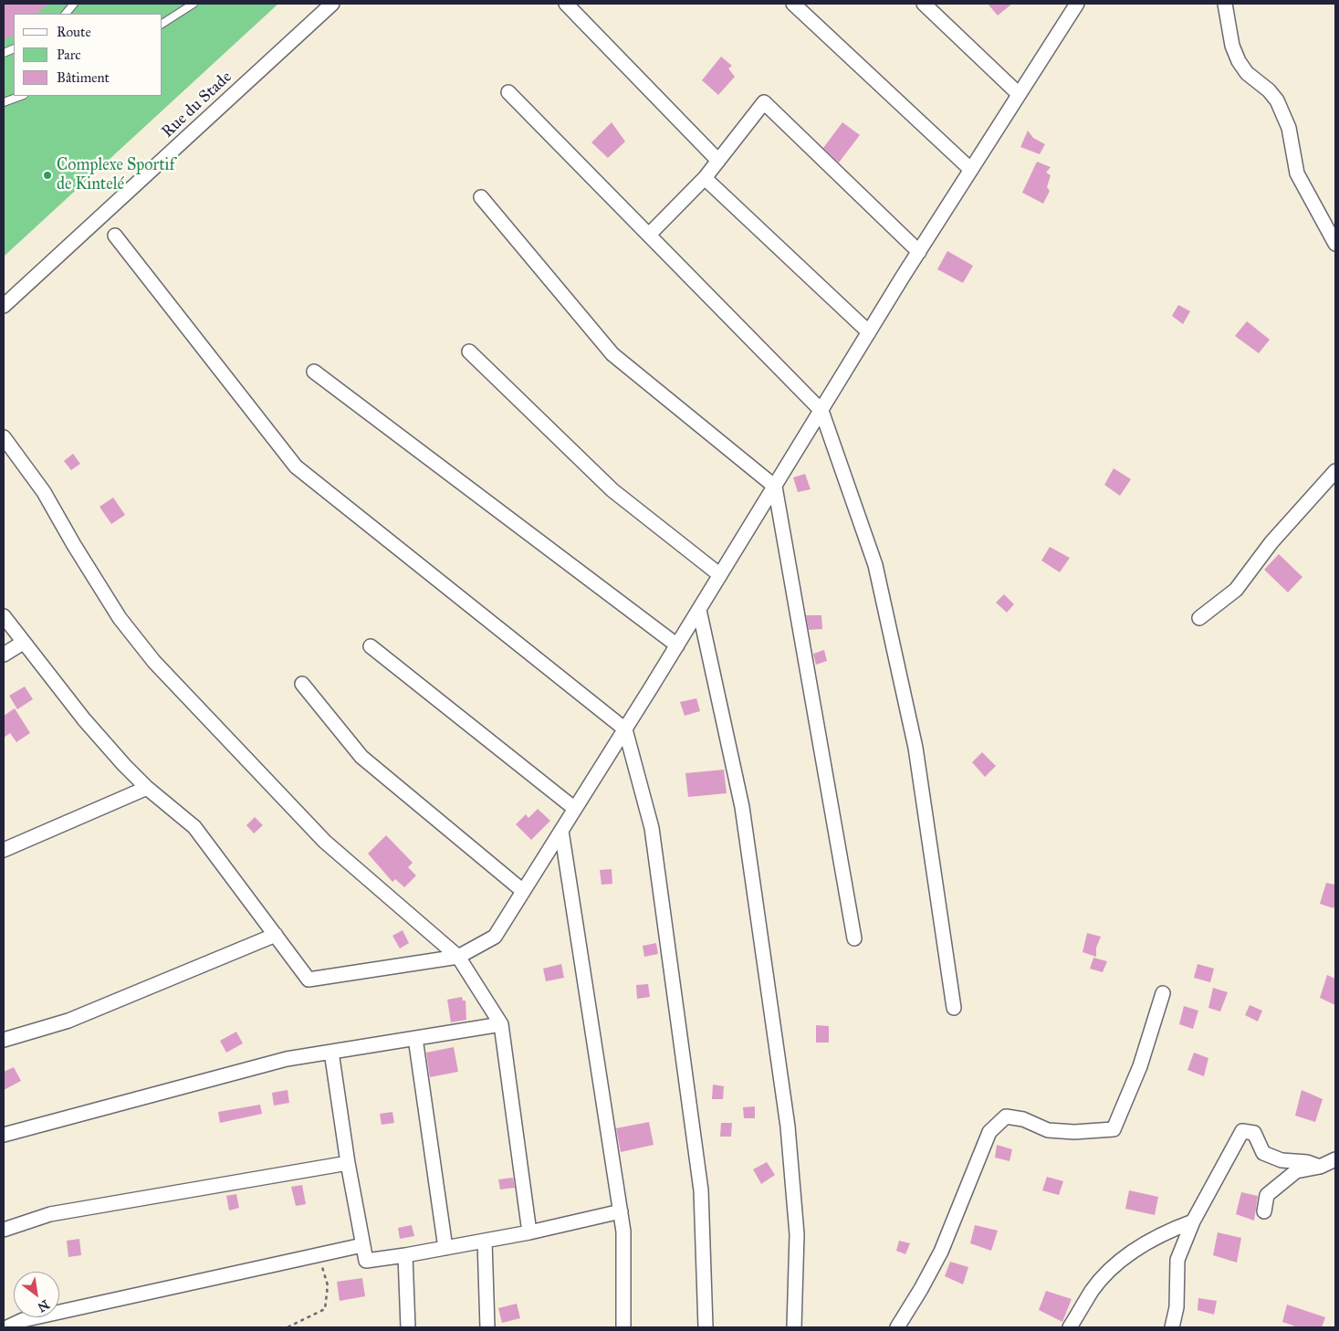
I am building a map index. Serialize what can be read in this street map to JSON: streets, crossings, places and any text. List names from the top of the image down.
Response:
{
  "streets": {
    "street": ["Rue du Stade"]
  },
  "places": ["Complexe Sportif de Kintelé"],
  "legend": ["Route", "Parc", "Bâtiment"],
  "north": "bottom right"
}
